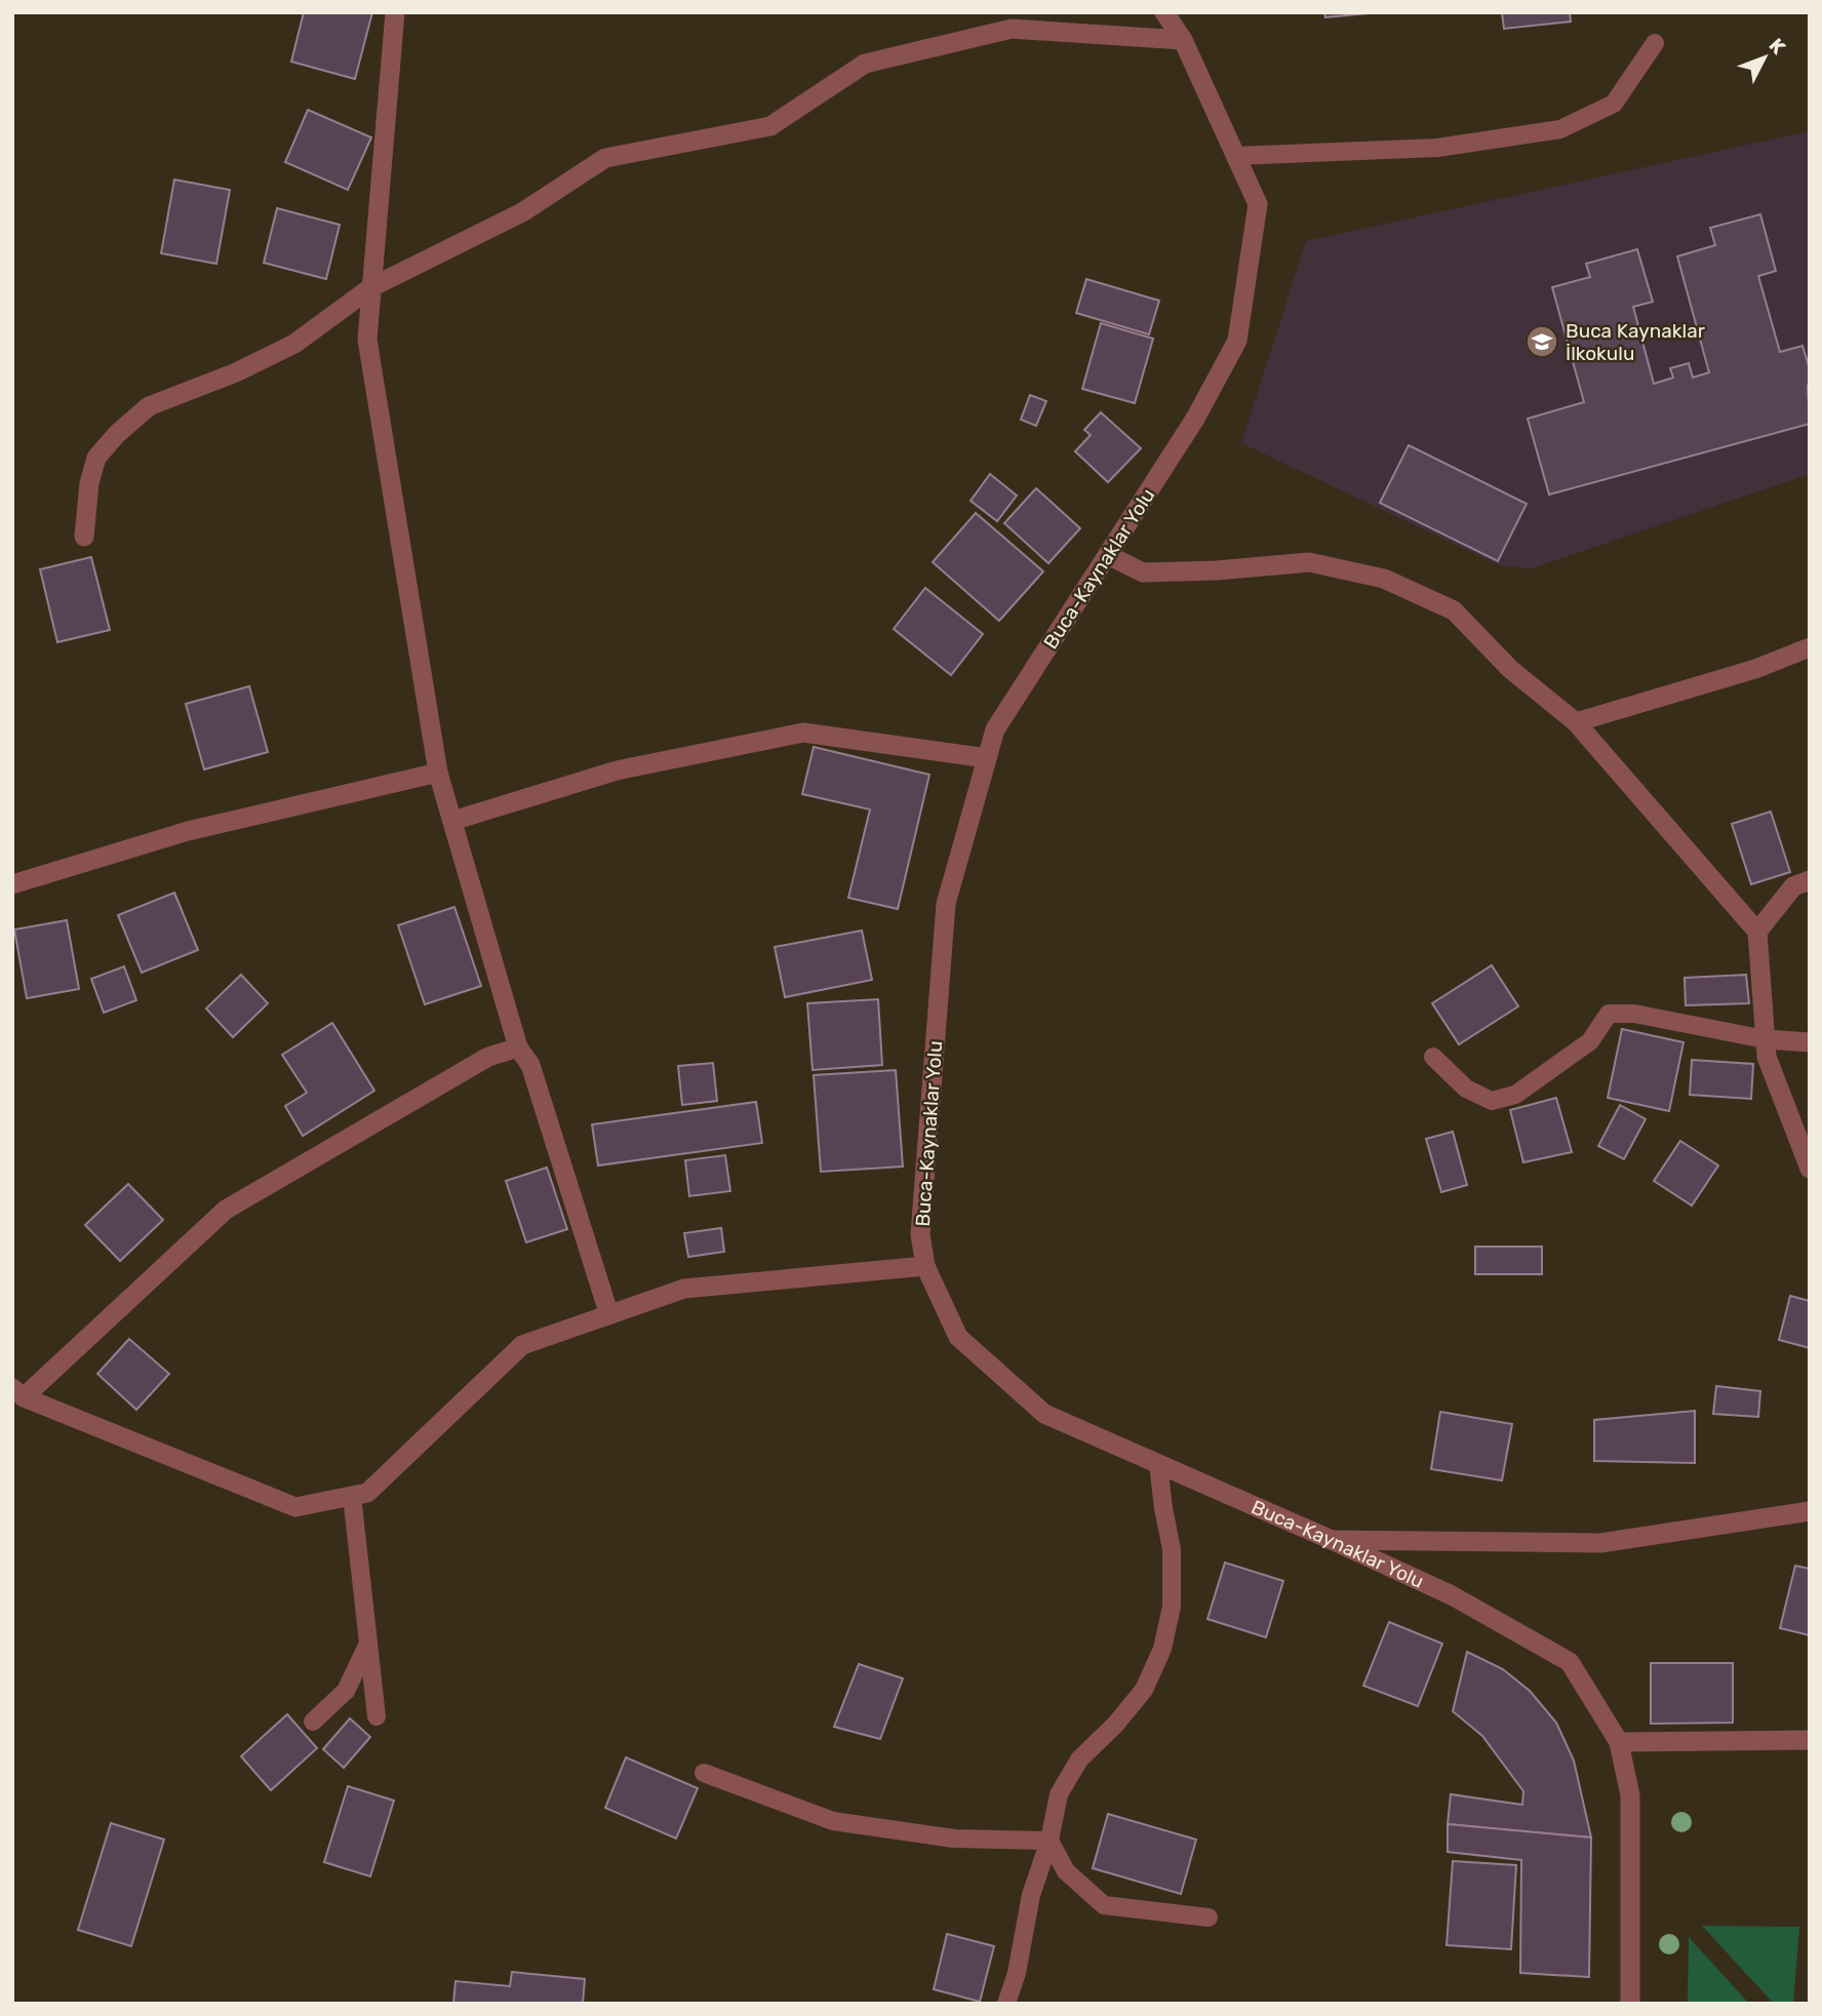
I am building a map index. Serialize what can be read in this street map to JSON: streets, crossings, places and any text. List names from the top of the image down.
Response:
{
  "streets": {
    "street": ["Buca-Kaynaklar Yolu"]
  },
  "places": {
    "school or university": ["Buca Kaynaklar İlkokulu"]
  },
  "north": "top right"
}
